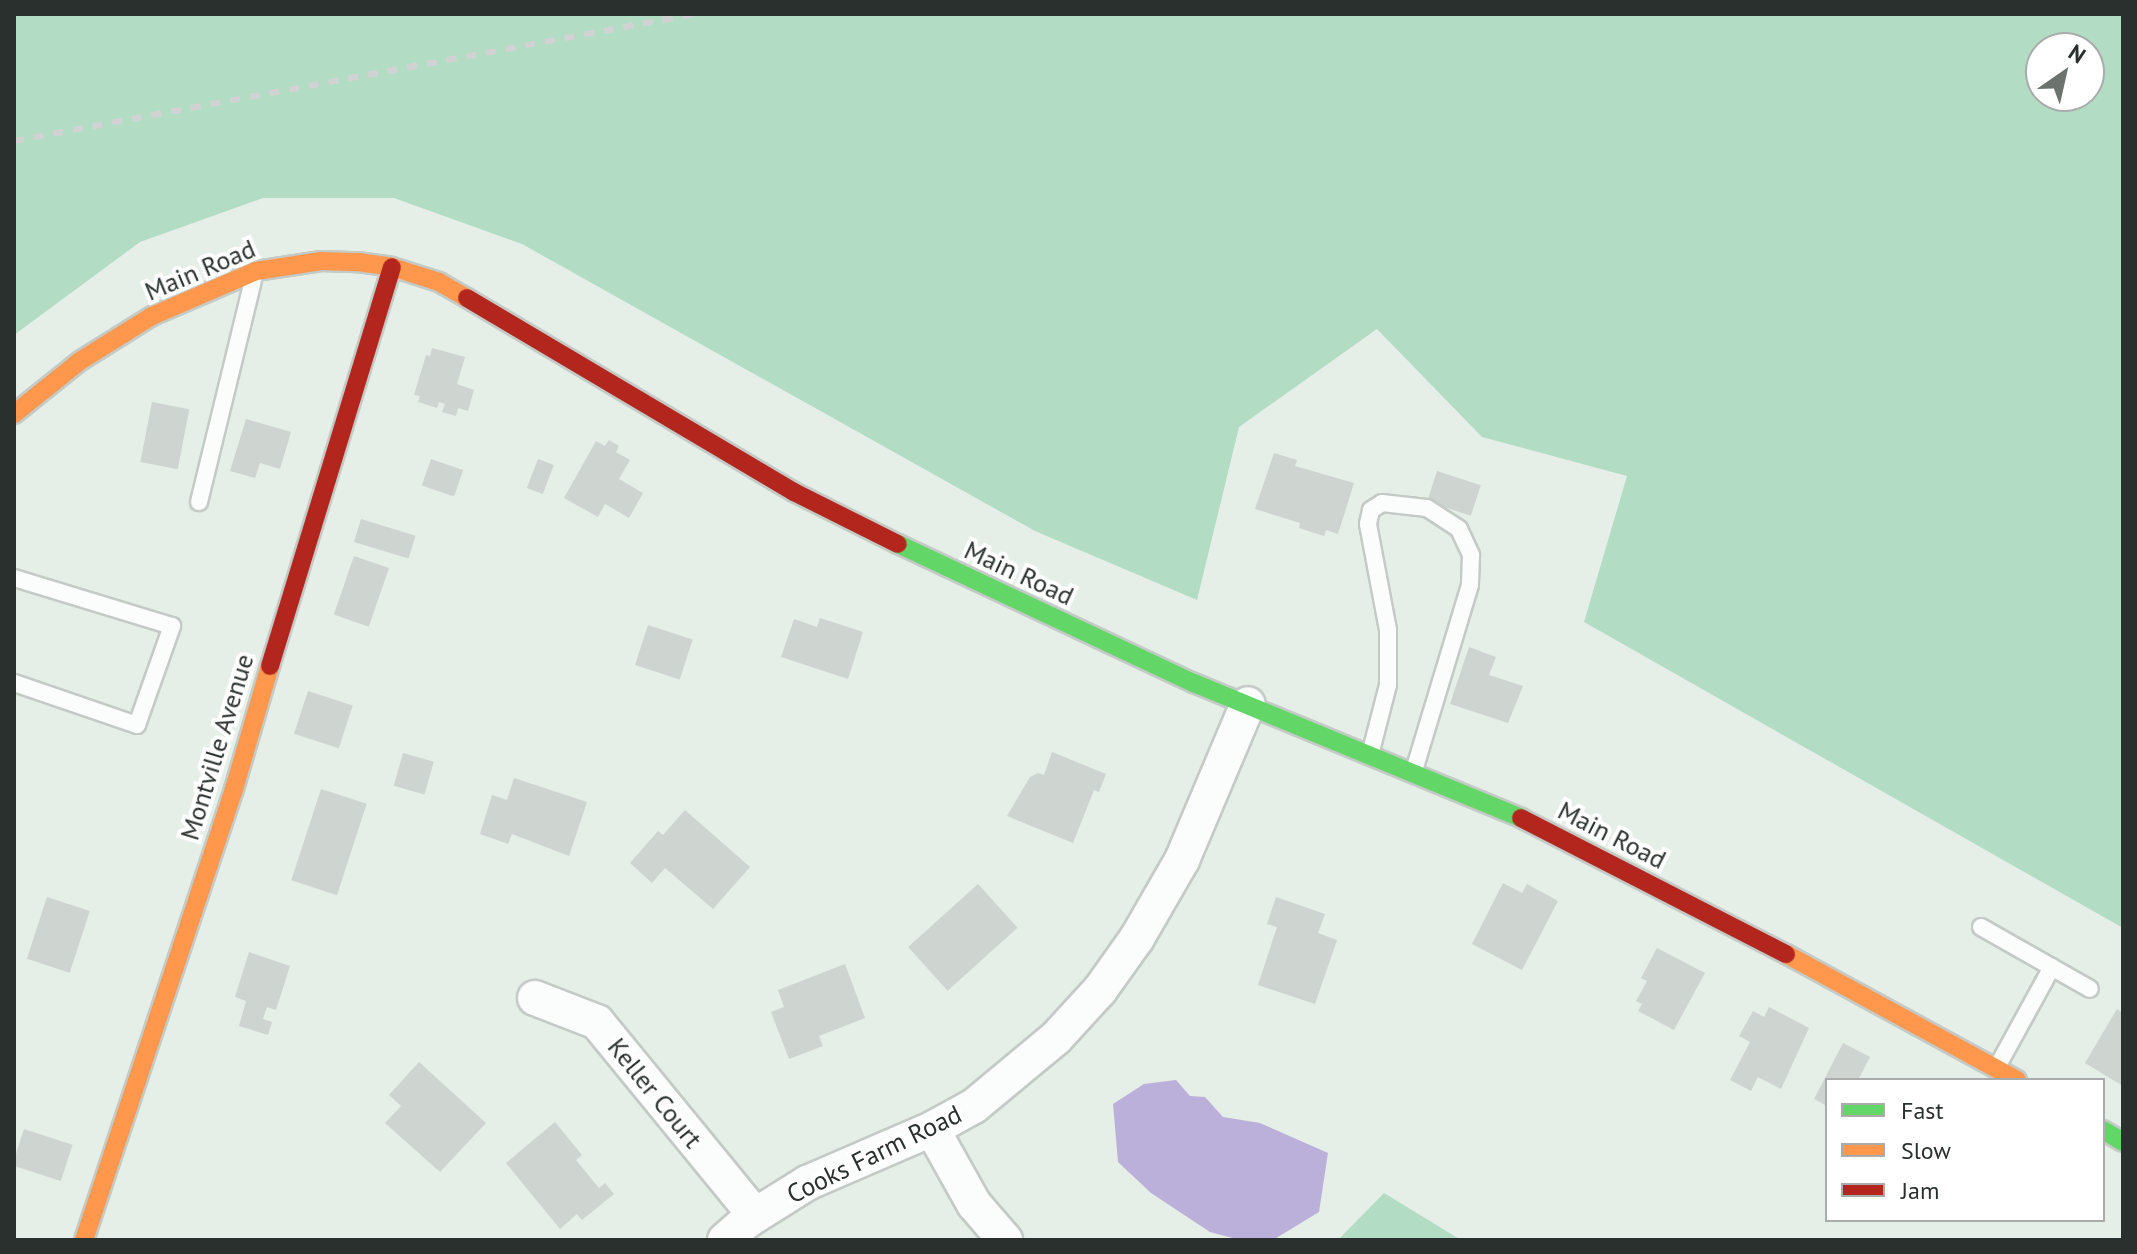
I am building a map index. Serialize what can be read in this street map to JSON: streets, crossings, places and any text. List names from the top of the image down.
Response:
{
  "streets": {
    "main road": ["Main Road", "Montville Avenue"],
    "street": ["Keller Court", "Cooks Farm Road"]
  },
  "crossings": [
    ["Main Road", "Montville Avenue"],
    ["Main Road", "Cooks Farm Road"],
    ["Keller Court", "Cooks Farm Road"]
  ],
  "legend": ["Fast", "Slow", "Jam"],
  "north": "top right"
}
